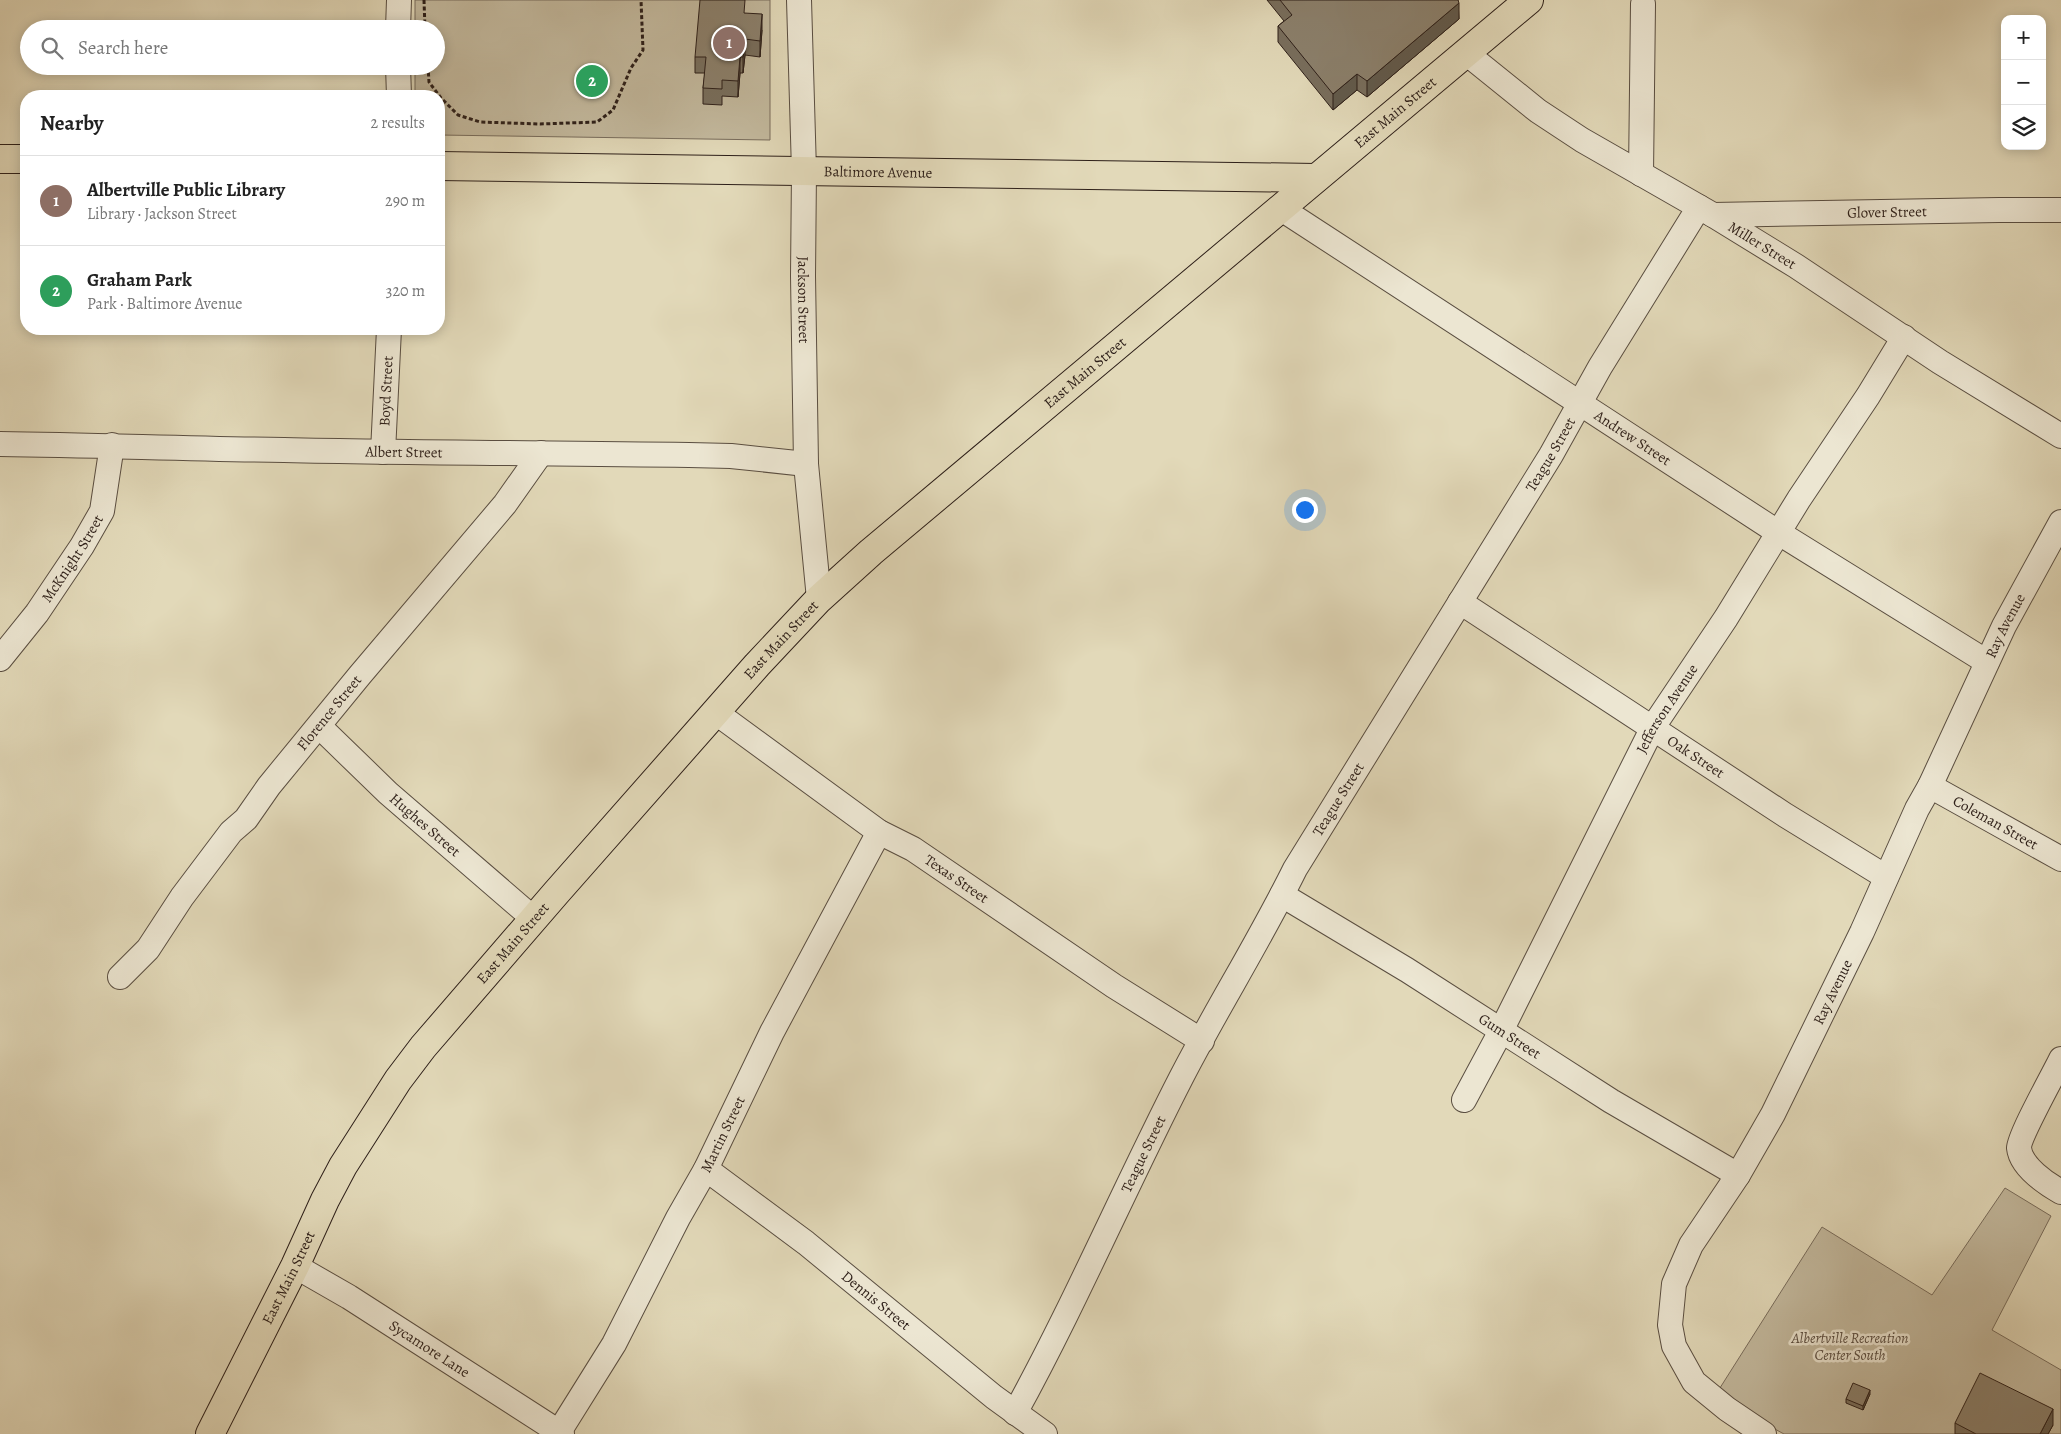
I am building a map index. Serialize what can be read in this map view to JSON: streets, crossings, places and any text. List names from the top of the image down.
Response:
{
  "streets": {
    "main road": ["East Main Street", "Baltimore Avenue"],
    "street": [
      "Glover Street",
      "Miller Street",
      "Jackson Street",
      "Boyd Street",
      "Andrew Street",
      "Albert Street",
      "Teague Street",
      "McKnight Street",
      "Ray Avenue",
      "Jefferson Avenue",
      "Florence Street",
      "Oak Street",
      "Coleman Street",
      "Hughes Street",
      "Texas Street",
      "Gum Street",
      "Martin Street",
      "Dennis Street",
      "Sycamore Lane"
    ]
  },
  "crossings": [
    ["East Main Street", "Baltimore Avenue"],
    ["East Main Street", "Miller Street"],
    ["East Main Street", "Jackson Street"],
    ["East Main Street", "Andrew Street"],
    ["East Main Street", "Hughes Street"],
    ["East Main Street", "Texas Street"],
    ["East Main Street", "Sycamore Lane"],
    ["Baltimore Avenue", "Jackson Street"],
    ["Glover Street", "Miller Street"],
    ["Glover Street", "Teague Street"],
    ["Miller Street", "Teague Street"],
    ["Miller Street", "Jefferson Avenue"],
    ["Jackson Street", "Albert Street"],
    ["Boyd Street", "Albert Street"],
    ["Andrew Street", "Teague Street"],
    ["Andrew Street", "Ray Avenue"],
    ["Andrew Street", "Jefferson Avenue"],
    ["Albert Street", "McKnight Street"],
    ["Albert Street", "Florence Street"],
    ["Teague Street", "Oak Street"],
    ["Teague Street", "Texas Street"],
    ["Teague Street", "Gum Street"],
    ["Teague Street", "Dennis Street"],
    ["Ray Avenue", "Oak Street"],
    ["Ray Avenue", "Coleman Street"],
    ["Ray Avenue", "Gum Street"],
    ["Jefferson Avenue", "Oak Street"],
    ["Jefferson Avenue", "Gum Street"],
    ["Florence Street", "Hughes Street"],
    ["Texas Street", "Martin Street"],
    ["Martin Street", "Dennis Street"],
    ["Martin Street", "Sycamore Lane"]
  ],
  "parks": ["Albertville Recreation Center South"],
  "page": {
    "map_buttons": ["+", "−"],
    "search": "Search here",
    "pins": ["1", "2"],
    "heading": ["Nearby", "2 results"],
    "list": [
      {
        "mark": "1",
        "name": "Albertville Public Library",
        "note": "Library · Jackson Street",
        "value": "290 m"
      },
      {
        "mark": "2",
        "name": "Graham Park",
        "note": "Park · Baltimore Avenue",
        "value": "320 m"
      }
    ]
  }
}
